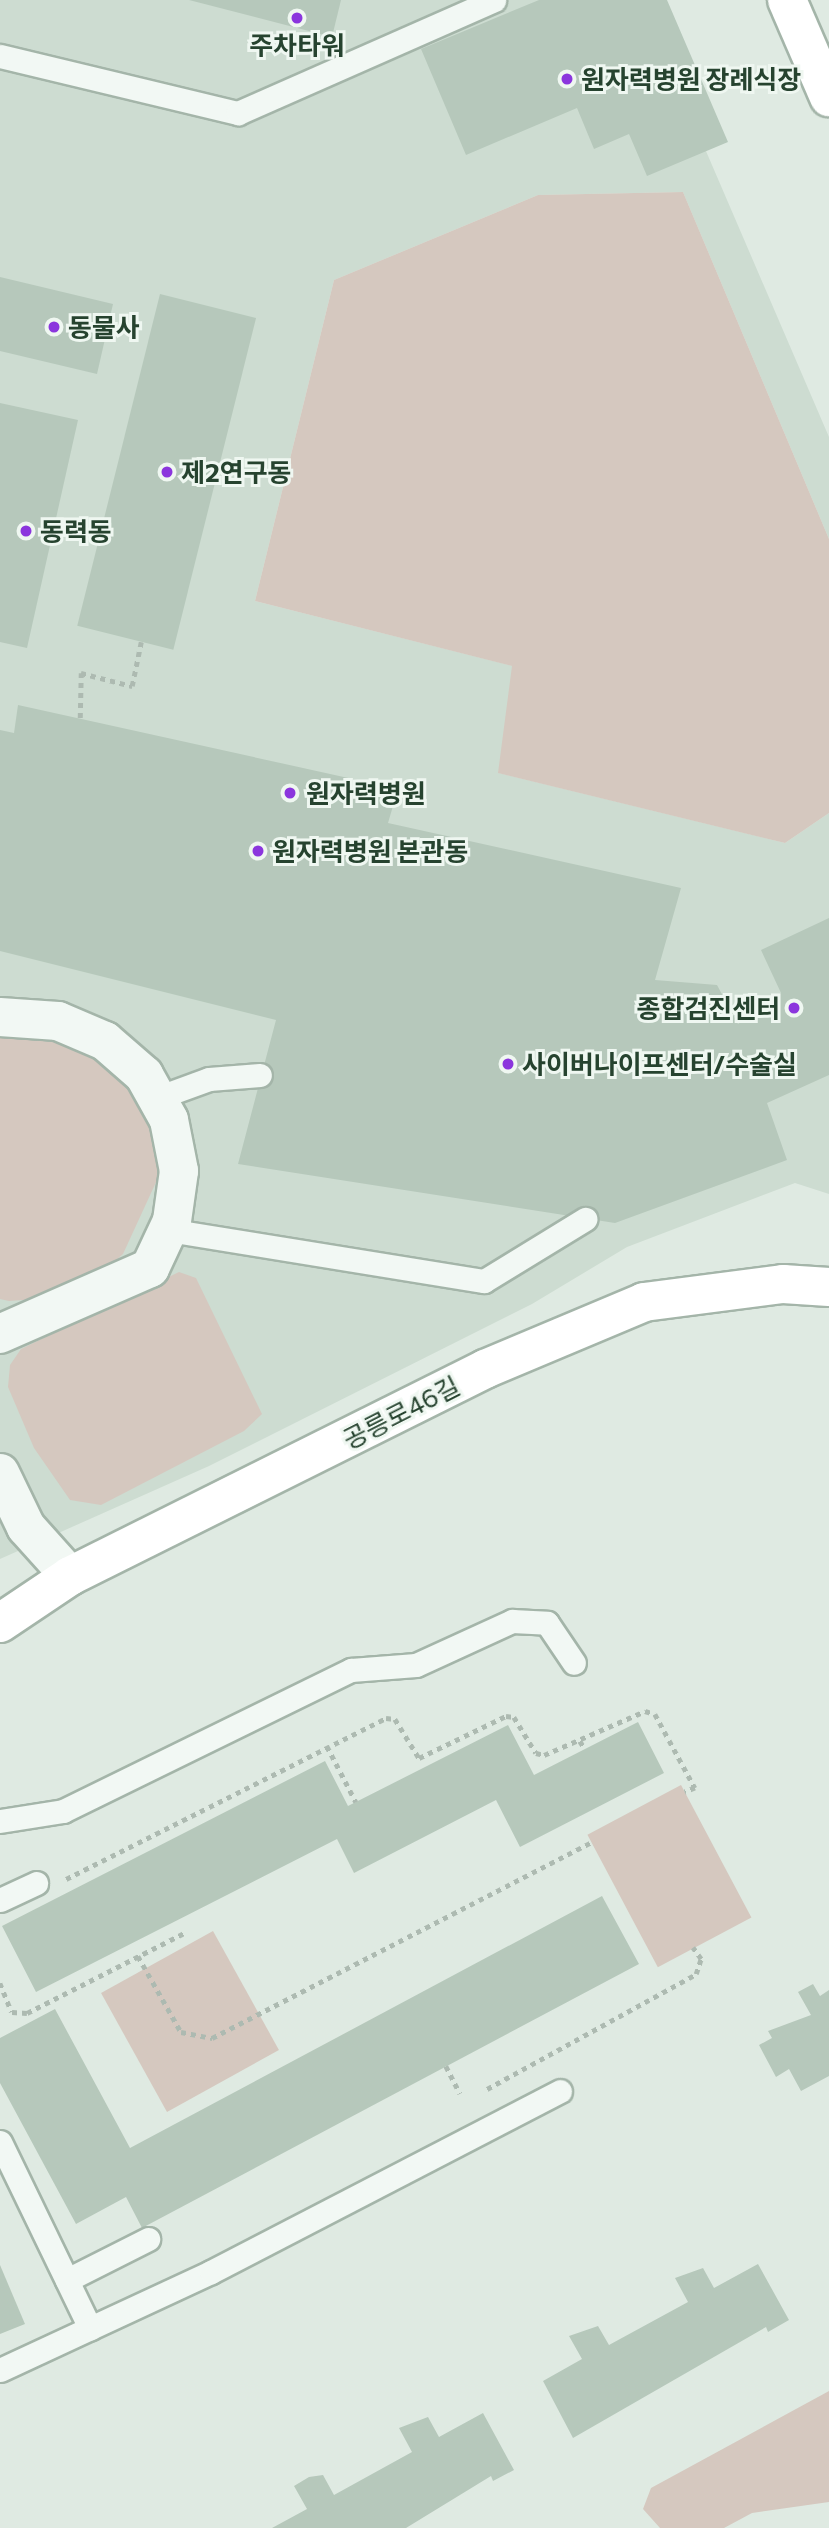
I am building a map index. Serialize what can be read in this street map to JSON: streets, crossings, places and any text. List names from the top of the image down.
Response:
{
  "streets": {
    "street": ["공릉로46길"]
  },
  "places": [
    "주차타워",
    "원자력병원 장례식장",
    "동물사",
    "제2연구동",
    "동력동",
    "원자력병원",
    "원자력병원 본관동",
    "종합검진센터",
    "사이버나이프센터/수술실"
  ]
}
